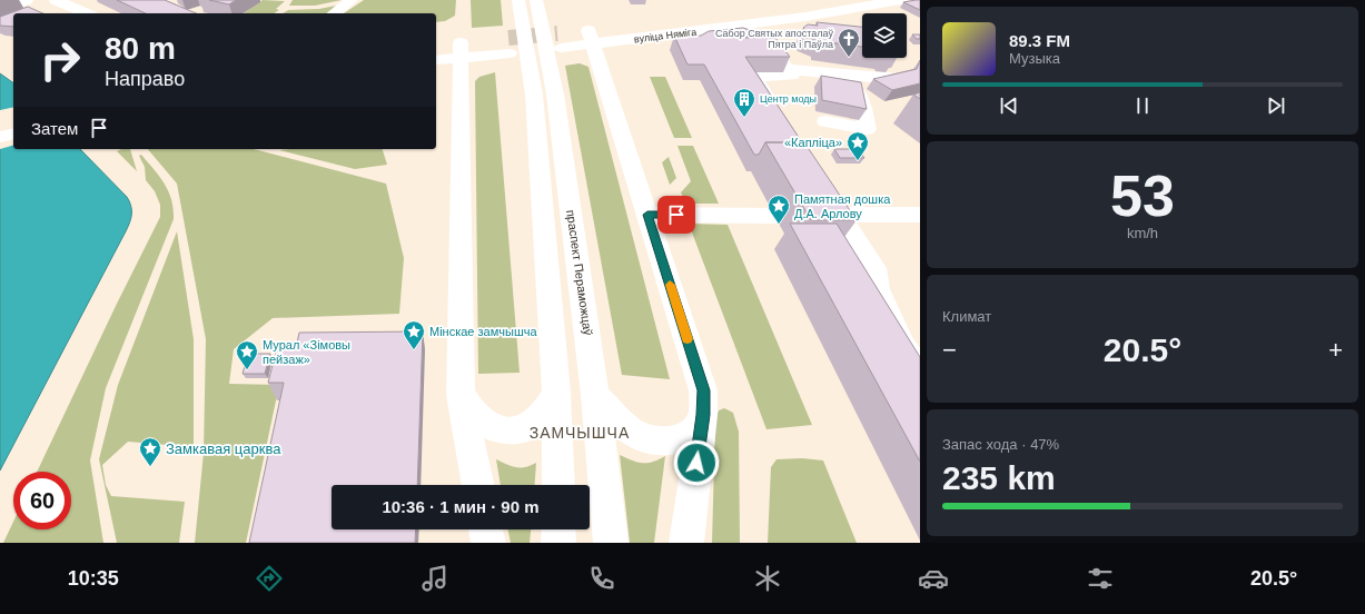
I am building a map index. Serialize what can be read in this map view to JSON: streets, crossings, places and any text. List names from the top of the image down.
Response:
{
  "streets": {
    "main road": ["вуліца Няміга", "праспект Пераможцаў"]
  },
  "districts": ["ЗАМЧЫШЧА"],
  "places": {
    "church": ["Сабор Святых апосталаў Пятра і Паўла"],
    "building": ["Центр моды"],
    "place": [
      "«Капліца»",
      "Памятная дошка Д.А. Арлову",
      "Мінскае замчышча",
      "Мурал «Зімовы пейзаж»",
      "Замкавая царква"
    ]
  },
  "page": {
    "turn": ["80 m", "Направо"],
    "song": ["89.3 FM", "Музыка"],
    "then": "Затем",
    "tile": [
      ["53", "km/h"],
      "Климат",
      ["Запас хода · 47%", "235 km"]
    ],
    "heat": ["−", "20.5°", "+"],
    "limit": "60",
    "trip": "10:36 · 1 мин · 90 m",
    "tabs": ["10:35", "20.5°"]
  }
}
